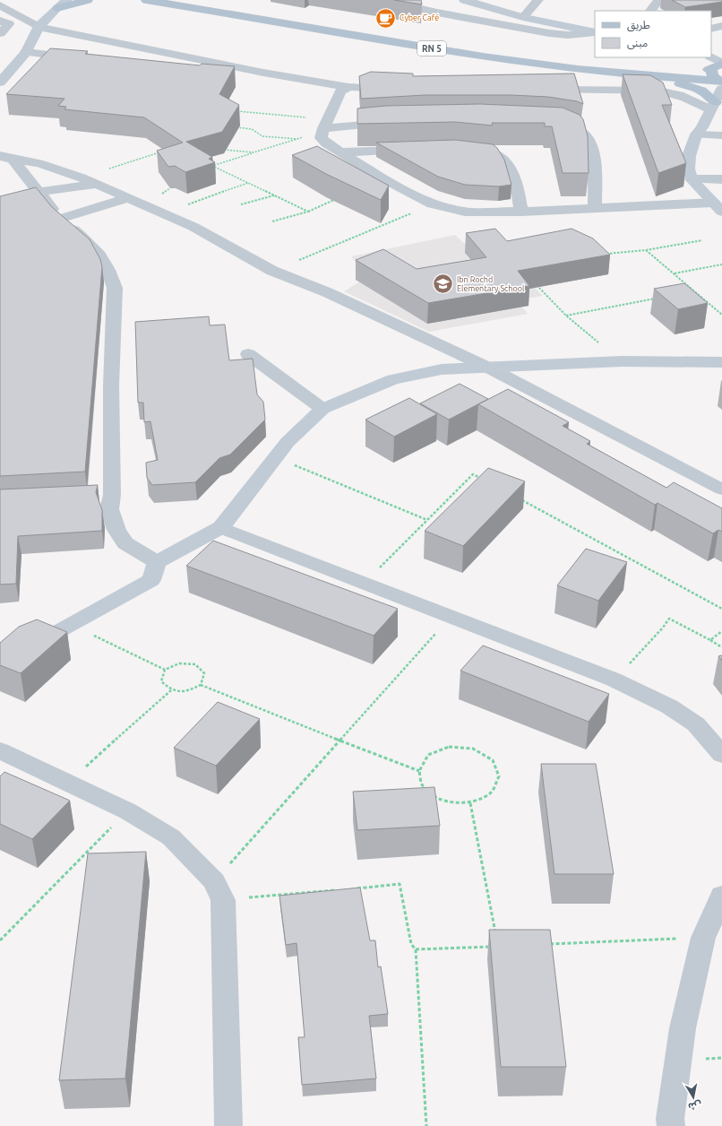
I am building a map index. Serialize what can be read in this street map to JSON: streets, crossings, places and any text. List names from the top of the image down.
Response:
{
  "streets": {
    "main road": ["RN 5"]
  },
  "places": {
    "cafe": ["Cyber Café"],
    "school or university": ["Ibn Rochd Elementary School"]
  },
  "legend": ["طريق", "مبنى"],
  "north": "bottom"
}
